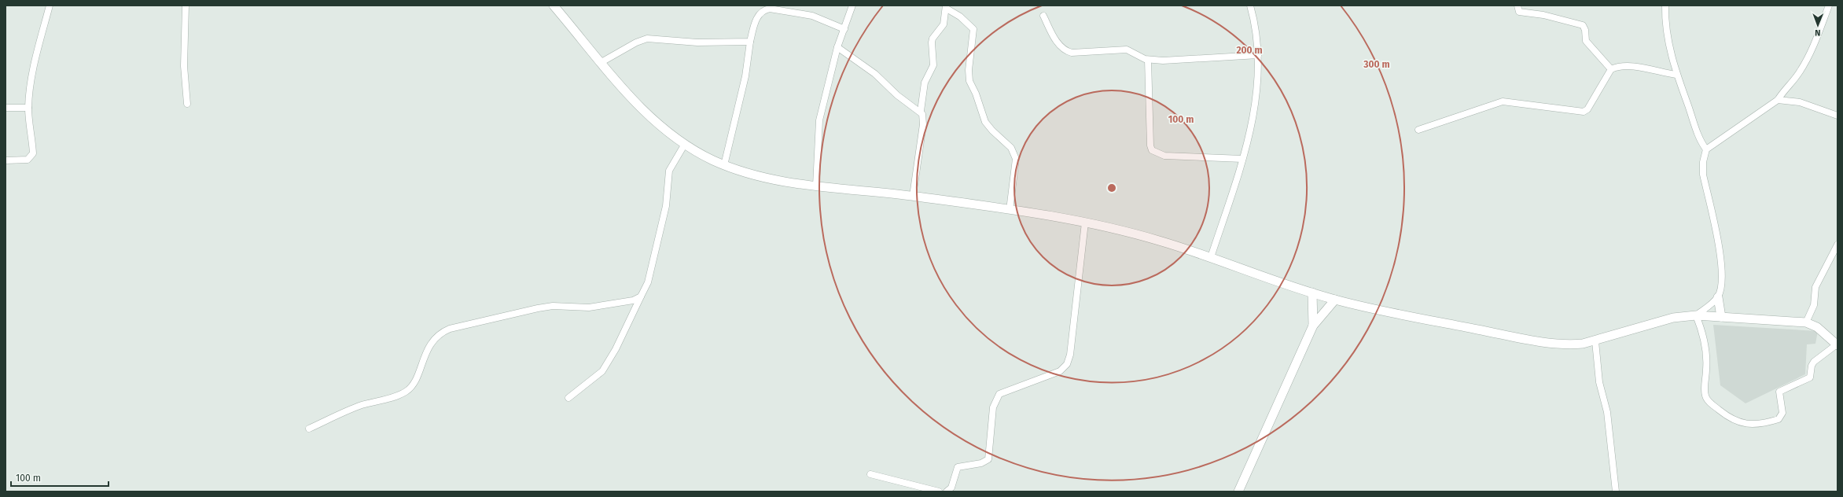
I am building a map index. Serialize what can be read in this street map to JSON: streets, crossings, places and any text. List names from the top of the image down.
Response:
{
  "scale_bar": "100 m",
  "north": "bottom",
  "rings": ["200 m", "300 m", "100 m"]
}
